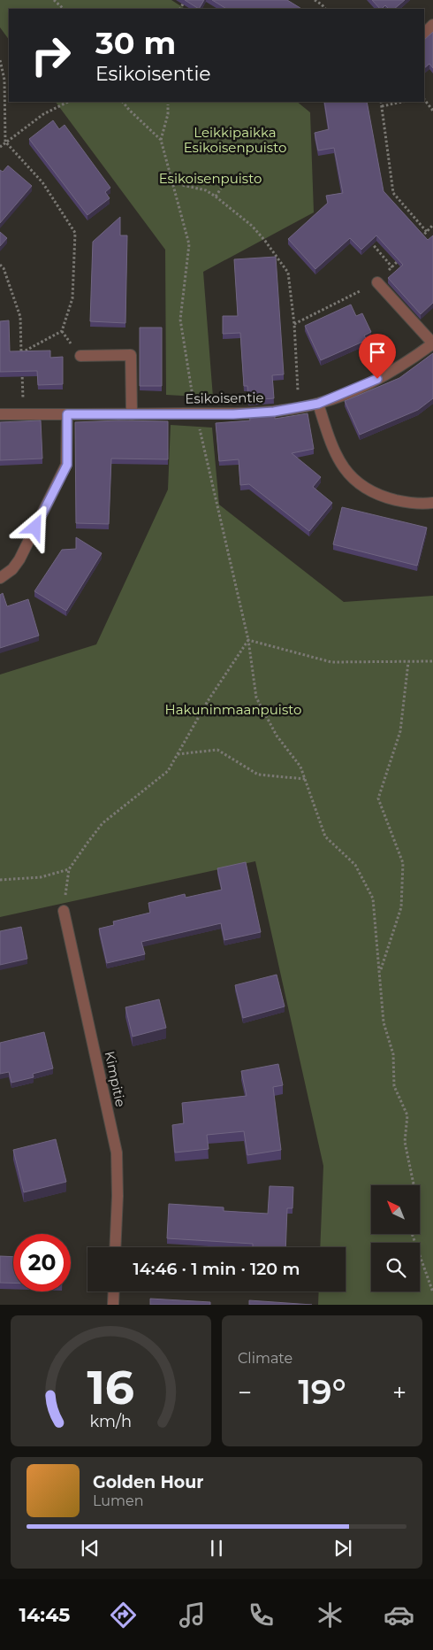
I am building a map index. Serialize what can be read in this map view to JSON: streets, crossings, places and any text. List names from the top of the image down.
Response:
{
  "streets": {
    "street": ["Esikoisentie", "Kimpitie"]
  },
  "parks": ["Leikkipaikka Esikoisenpuisto", "Esikoisenpuisto", "Hakuninmaanpuisto"],
  "north": "top left",
  "page": {
    "turn": ["30 m", "Esikoisentie"],
    "limit": "20",
    "trip": "14:46 · 1 min · 120 m",
    "tile": "Climate",
    "heat": ["−", "19°", "+"],
    "song": ["Golden Hour", "Lumen"],
    "tabs": "14:45",
    "gauge": ["16", "km/h"]
  }
}
